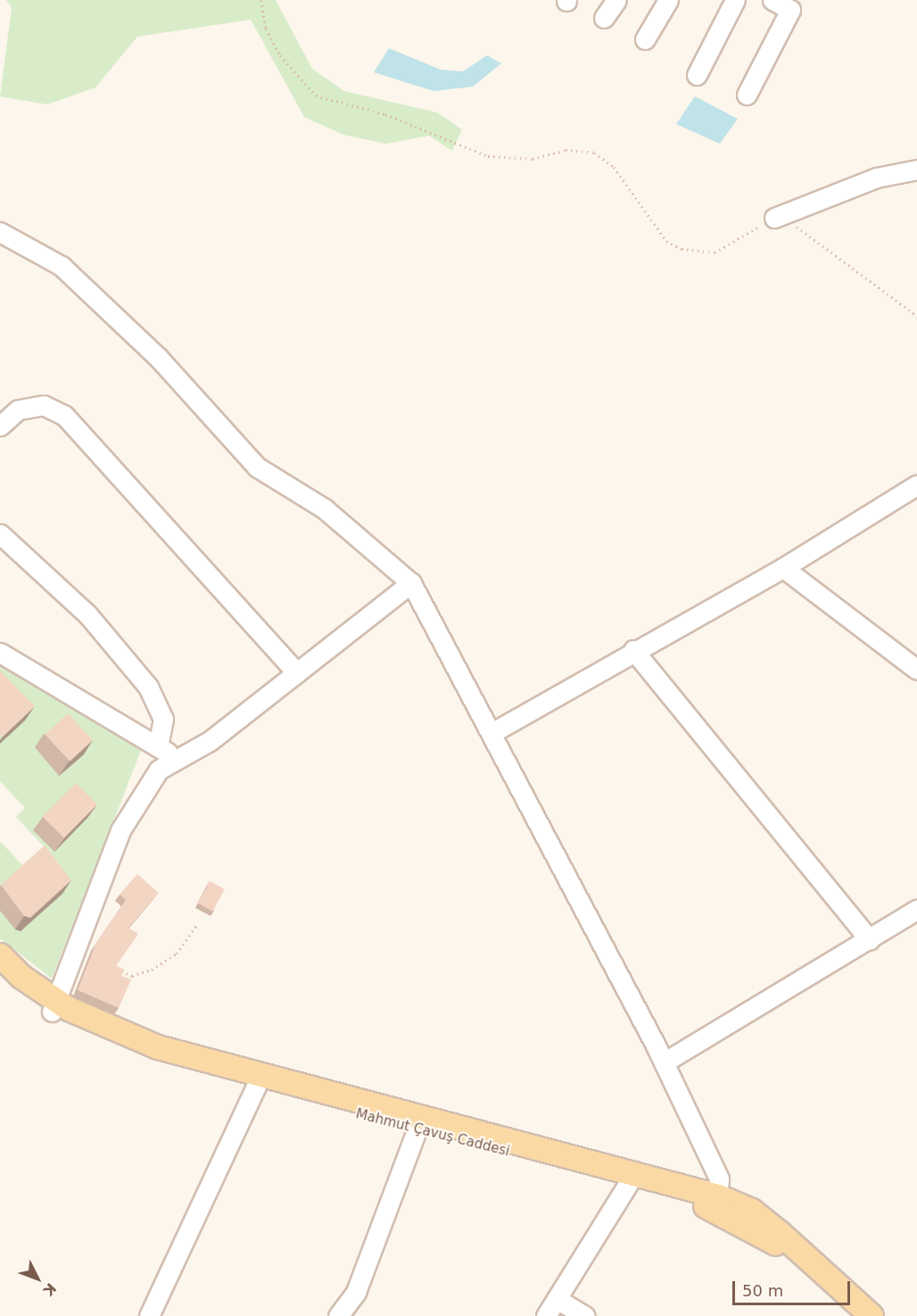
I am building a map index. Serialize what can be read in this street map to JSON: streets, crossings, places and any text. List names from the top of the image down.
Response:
{
  "streets": {
    "main road": ["Mahmut Çavuş Caddesi"]
  },
  "scale_bar": "50 m",
  "north": "bottom right"
}
